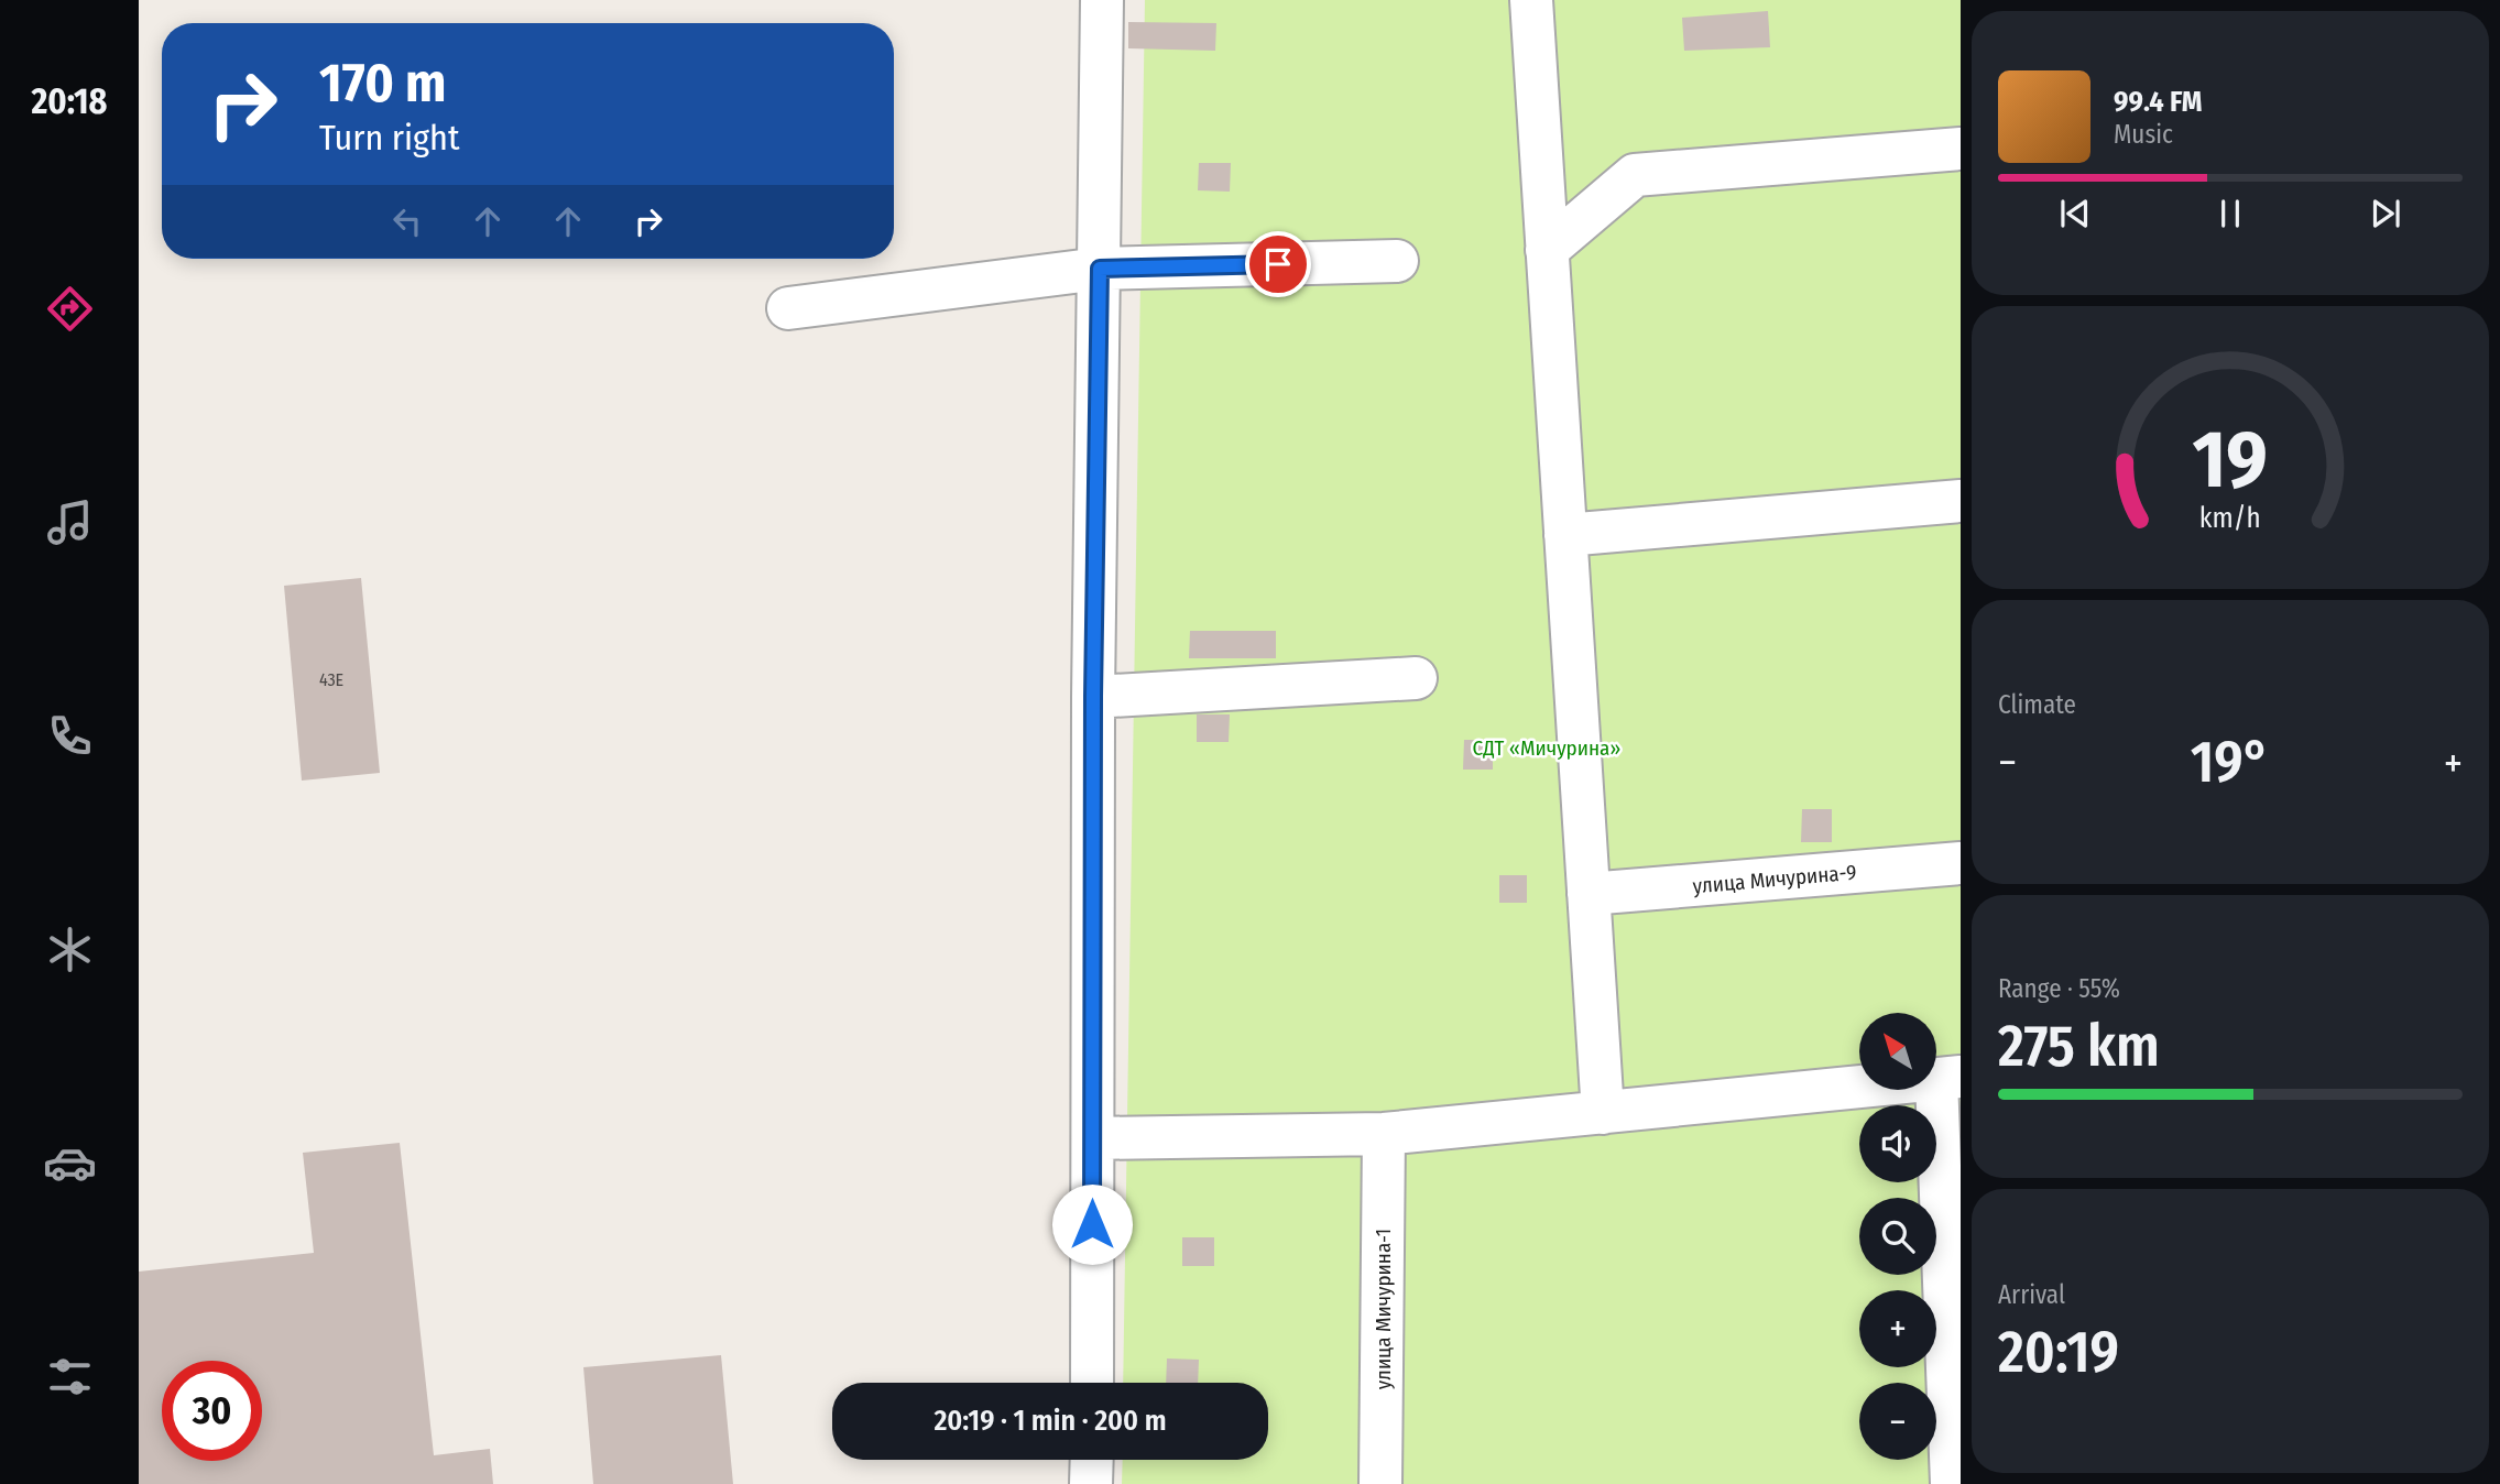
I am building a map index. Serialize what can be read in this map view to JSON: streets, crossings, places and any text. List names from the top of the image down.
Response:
{
  "streets": {
    "street": ["улица Мичурина-9", "улица Мичурина-1"]
  },
  "parks": ["СДТ «Мичурина»"],
  "house_numbers": ["43Е"],
  "north": "top left",
  "page": {
    "tabs": "20:18",
    "turn": ["170 m", "Turn right"],
    "song": ["99.4 FM", "Music"],
    "tile": [
      "Climate",
      ["Range · 55%", "275 km"],
      ["Arrival", "20:19"]
    ],
    "heat": ["−", "19°", "+"],
    "map_buttons": ["+", "−"],
    "limit": "30",
    "trip": "20:19 · 1 min · 200 m",
    "gauge": ["19", "km/h"]
  }
}
